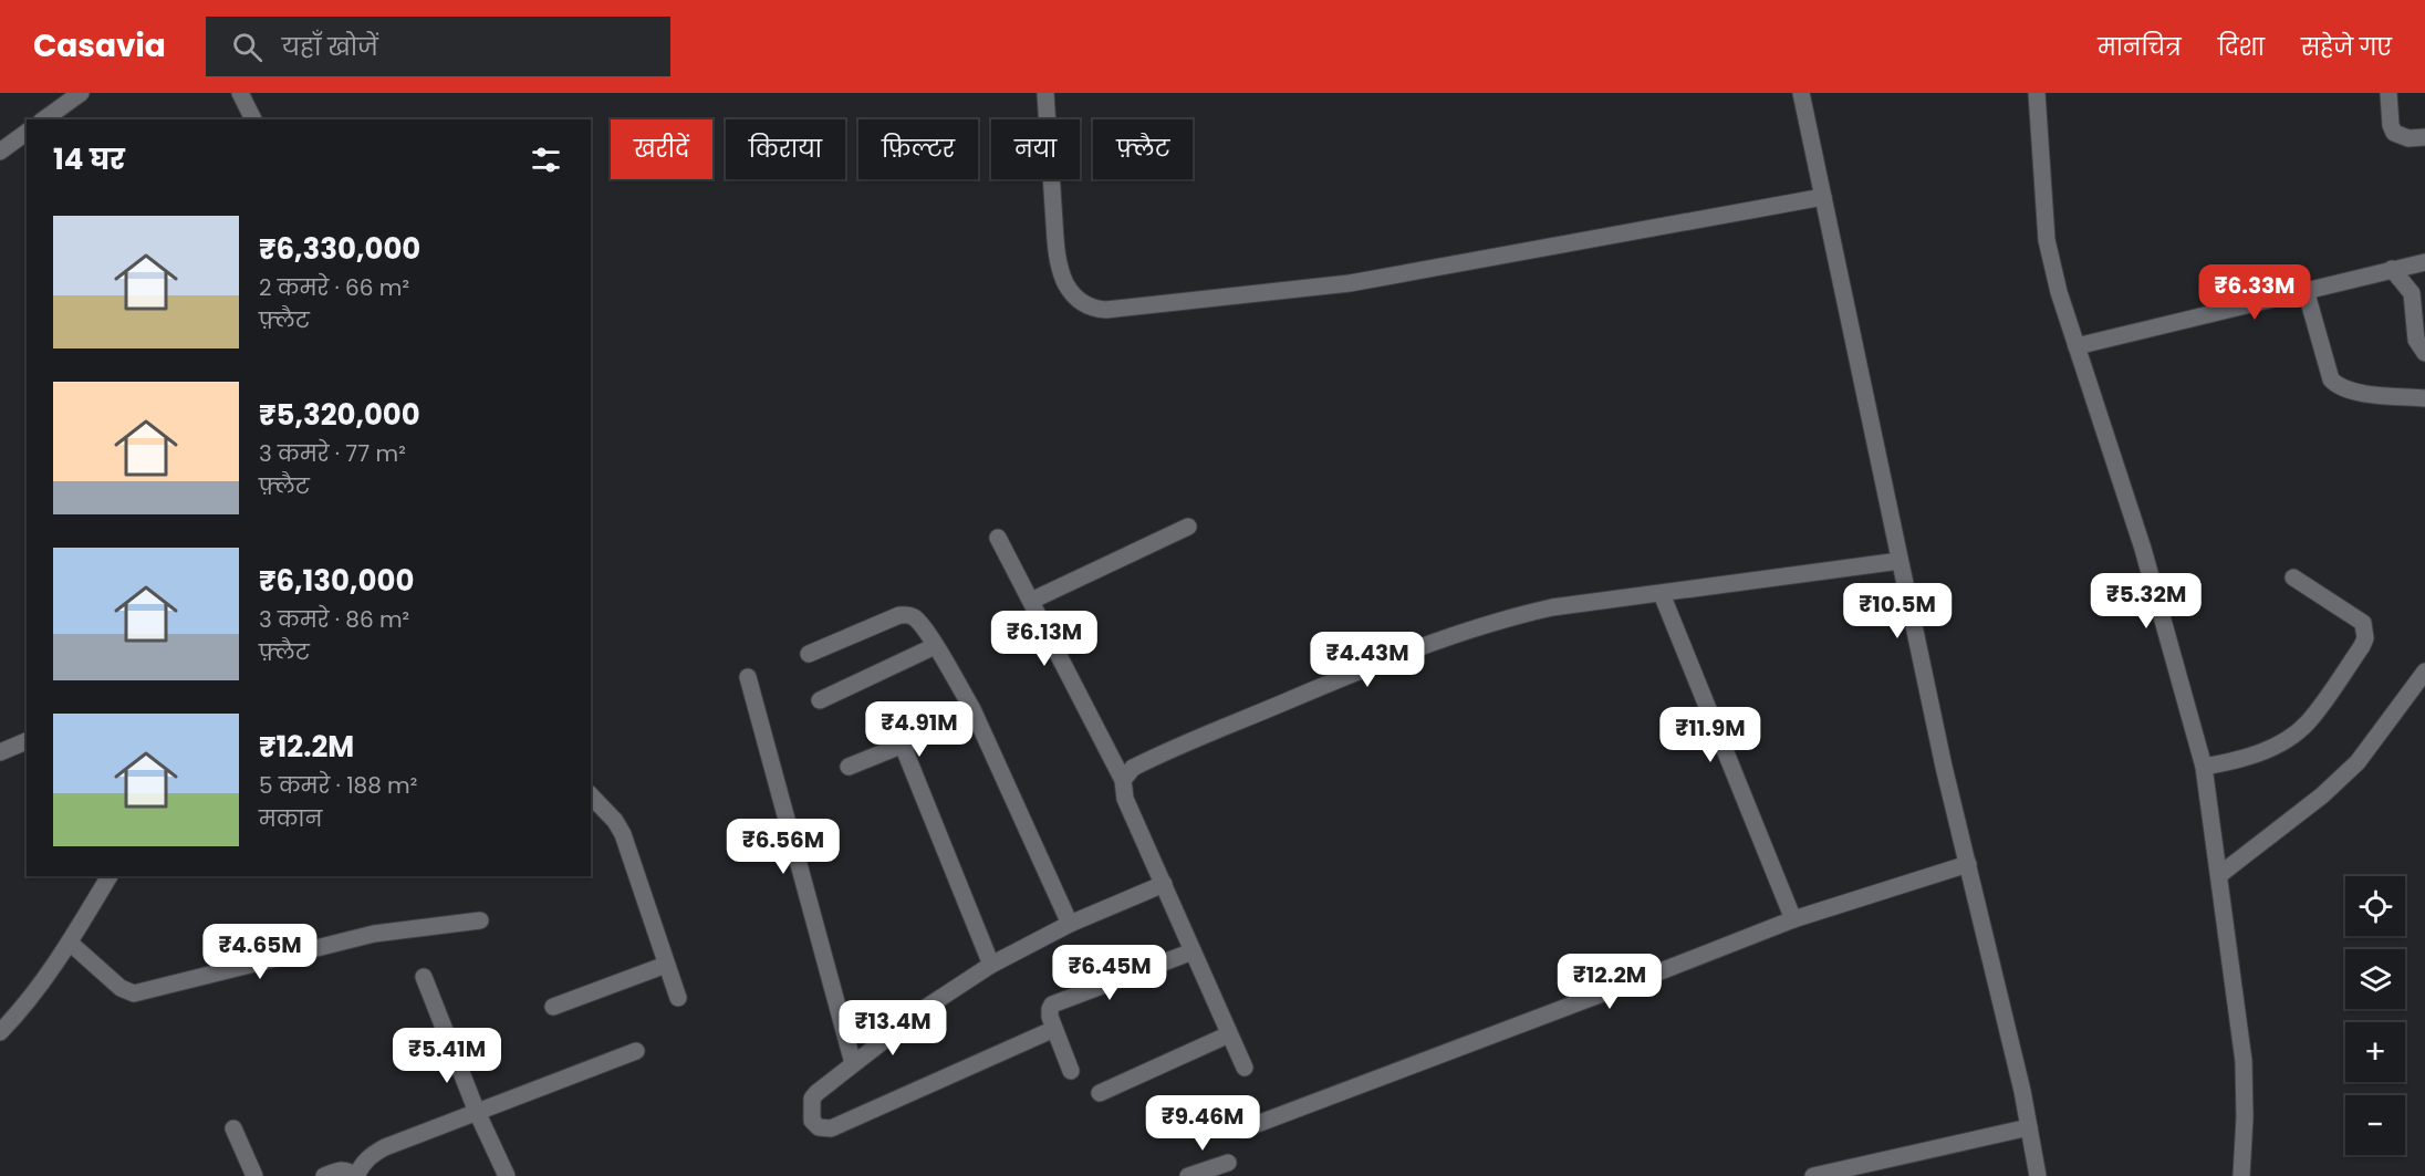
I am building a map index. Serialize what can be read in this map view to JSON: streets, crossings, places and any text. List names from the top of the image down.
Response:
{
  "page": {
    "header": "Casavia",
    "search": "यहाँ खोजें",
    "nav": ["मानचित्र", "दिशा", "सहेजे गए"],
    "chip": [
      "खरीदें",
      "किराया",
      "फ़िल्टर",
      "नया",
      "फ़्लैट"
    ],
    "heading": "14 घर",
    "list": [
      {
        "name": "₹6,330,000",
        "note": "2 कमरे · 66 m² · फ़्लैट"
      },
      {
        "name": "₹5,320,000",
        "note": "3 कमरे · 77 m² · फ़्लैट"
      },
      {
        "name": "₹6,130,000",
        "note": "3 कमरे · 86 m² · फ़्लैट"
      },
      {
        "name": "₹12.2M",
        "note": "5 कमरे · 188 m² · मकान"
      }
    ],
    "price": [
      "₹6.33M",
      "₹5.32M",
      "₹10.5M",
      "₹6.13M",
      "₹4.43M",
      "₹4.91M",
      "₹11.9M",
      "₹6.56M",
      "₹4.65M",
      "₹6.45M",
      "₹12.2M",
      "₹13.4M",
      "₹5.41M",
      "₹9.46M"
    ],
    "map_buttons": ["+", "−"]
  }
}
